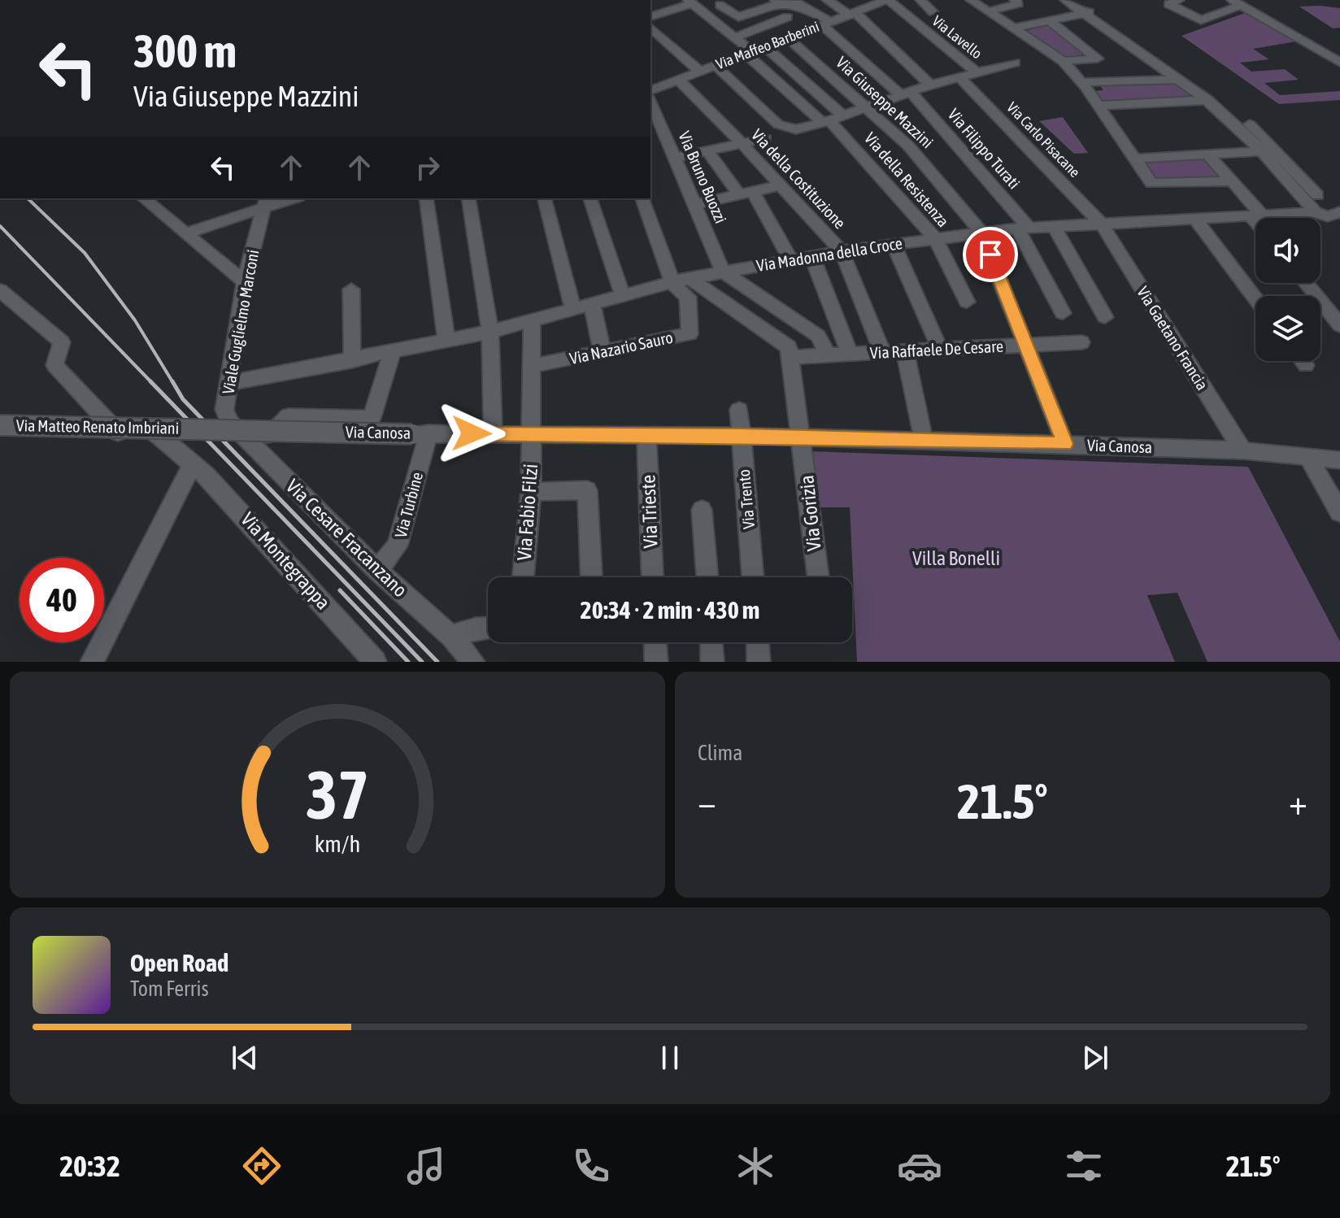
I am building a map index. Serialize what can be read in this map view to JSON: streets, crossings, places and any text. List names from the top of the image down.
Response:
{
  "streets": {
    "street": [
      "Via Lavello",
      "Via Maffeo Barberini",
      "Via Giuseppe Mazzini",
      "Via Carlo Pisacane",
      "Via Filippo Turati",
      "Via Bruno Buozzi",
      "Via della Costituzione",
      "Via della Resistenza",
      "Via Madonna della Croce",
      "Viale Guglielmo Marconi",
      "Via Gaetano Francia",
      "Via Nazario Sauro",
      "Via Raffaele De Cesare",
      "Via Matteo Renato Imbriani",
      "Via Canosa",
      "Via Trento",
      "Via Turbine",
      "Via Trieste",
      "Via Fabio Filzi",
      "Via Gorizia",
      "Via Cesare Fracanzano",
      "Via Montegrappa"
    ]
  },
  "crossings": [
    ["Via Lavello", "Via Maffeo Barberini"],
    ["Via Maffeo Barberini", "Via Giuseppe Mazzini"],
    ["Via Maffeo Barberini", "Via Filippo Turati"],
    ["Via Maffeo Barberini", "Via della Costituzione"],
    ["Via Giuseppe Mazzini", "Via Madonna della Croce"],
    ["Via Giuseppe Mazzini", "Via Raffaele De Cesare"],
    ["Via Giuseppe Mazzini", "Via Canosa"],
    ["Via Carlo Pisacane", "Via Madonna della Croce"],
    ["Via Carlo Pisacane", "Via Gaetano Francia"],
    ["Via Filippo Turati", "Via Madonna della Croce"],
    ["Via Bruno Buozzi", "Via Madonna della Croce"],
    ["Via della Costituzione", "Via Madonna della Croce"],
    ["Via della Costituzione", "Via Raffaele De Cesare"],
    ["Via della Resistenza", "Via Madonna della Croce"],
    ["Via Madonna della Croce", "Viale Guglielmo Marconi"],
    ["Via Madonna della Croce", "Via Gaetano Francia"],
    ["Via Madonna della Croce", "Via Nazario Sauro"],
    ["Via Madonna della Croce", "Via Fabio Filzi"],
    ["Viale Guglielmo Marconi", "Via Cesare Fracanzano"],
    ["Via Gaetano Francia", "Via Canosa"],
    ["Via Nazario Sauro", "Via Fabio Filzi"],
    ["Via Raffaele De Cesare", "Via Gorizia"],
    ["Via Matteo Renato Imbriani", "Via Canosa"],
    ["Via Canosa", "Via Trento"],
    ["Via Canosa", "Via Turbine"],
    ["Via Canosa", "Via Trieste"],
    ["Via Canosa", "Via Fabio Filzi"],
    ["Via Canosa", "Via Gorizia"],
    ["Via Turbine", "Via Cesare Fracanzano"]
  ],
  "parks": ["Villa Bonelli"],
  "page": {
    "turn": ["300 m", "Via Giuseppe Mazzini"],
    "limit": "40",
    "trip": "20:34 · 2 min · 430 m",
    "tile": "Clima",
    "heat": ["−", "21.5°", "+"],
    "song": ["Open Road", "Tom Ferris"],
    "tabs": ["20:32", "21.5°"],
    "gauge": ["37", "km/h"]
  }
}
